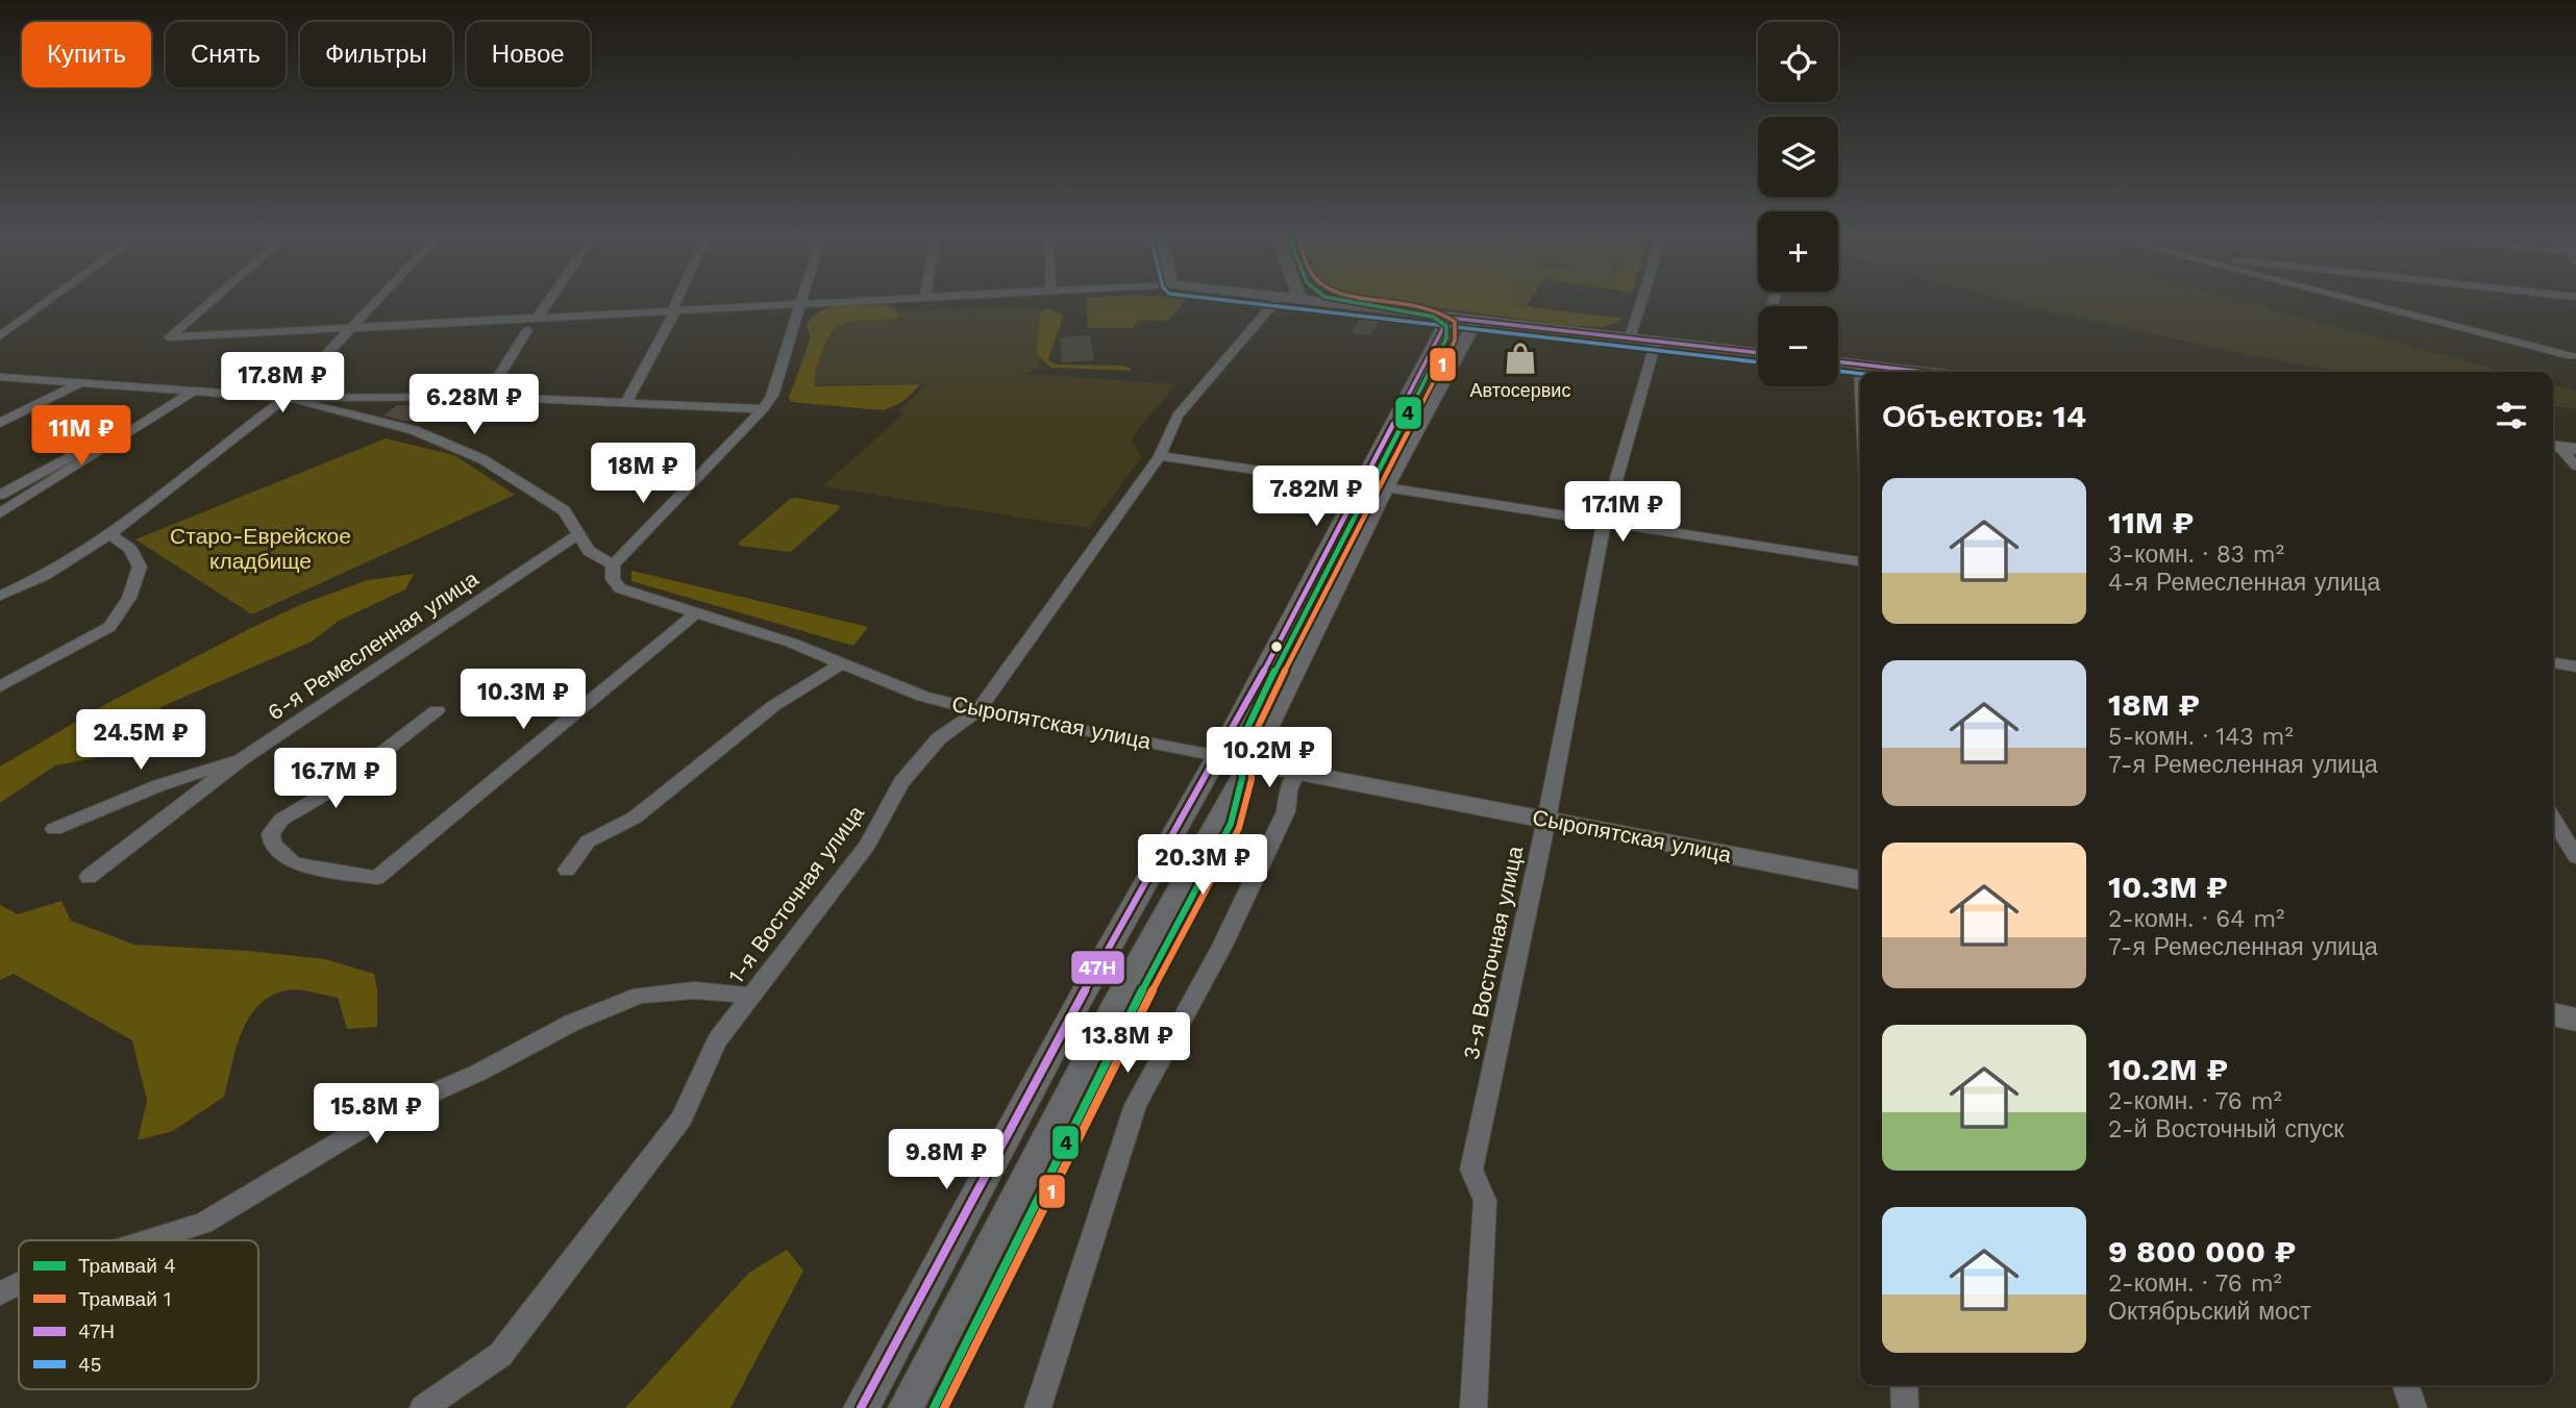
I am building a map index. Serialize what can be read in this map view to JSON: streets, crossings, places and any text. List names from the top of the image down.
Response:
{
  "streets": {
    "main road": ["Сыропятская улица"],
    "street": ["6-я Ремесленная улица", "1-я Восточная улица", "3-я Восточная улица"]
  },
  "crossings": [
    ["Сыропятская улица", "1-я Восточная улица"],
    ["Сыропятская улица", "3-я Восточная улица"]
  ],
  "parks": ["Старо-Еврейское кладбище"],
  "places": {
    "shop": ["Автосервис"]
  },
  "lines": [
    "tram line 4",
    "tram line 1",
    "transit line 45",
    "transit line 47Н"
  ],
  "legend": [
    "Трамвай 4",
    "Трамвай 1",
    "47Н",
    "45"
  ],
  "page": {
    "map_buttons": ["+", "−"],
    "chip": [
      "Купить",
      "Снять",
      "Фильтры",
      "Новое"
    ],
    "price": [
      "17.8M ₽",
      "6.28M ₽",
      "11M ₽",
      "18M ₽",
      "7.82M ₽",
      "17.1M ₽",
      "10.3M ₽",
      "24.5M ₽",
      "10.2M ₽",
      "16.7M ₽",
      "20.3M ₽",
      "13.8M ₽",
      "15.8M ₽",
      "9.8M ₽"
    ],
    "heading": "Объектов: 14",
    "list": [
      {
        "name": "11M ₽",
        "note": "3-комн. · 83 m² · 4-я Ремесленная улица"
      },
      {
        "name": "18M ₽",
        "note": "5-комн. · 143 m² · 7-я Ремесленная улица"
      },
      {
        "name": "10.3M ₽",
        "note": "2-комн. · 64 m² · 7-я Ремесленная улица"
      },
      {
        "name": "10.2M ₽",
        "note": "2-комн. · 76 m² · 2-й Восточный спуск"
      },
      {
        "name": "9 800 000 ₽",
        "note": "2-комн. · 76 m² · Октябрьский мост"
      }
    ]
  }
}
